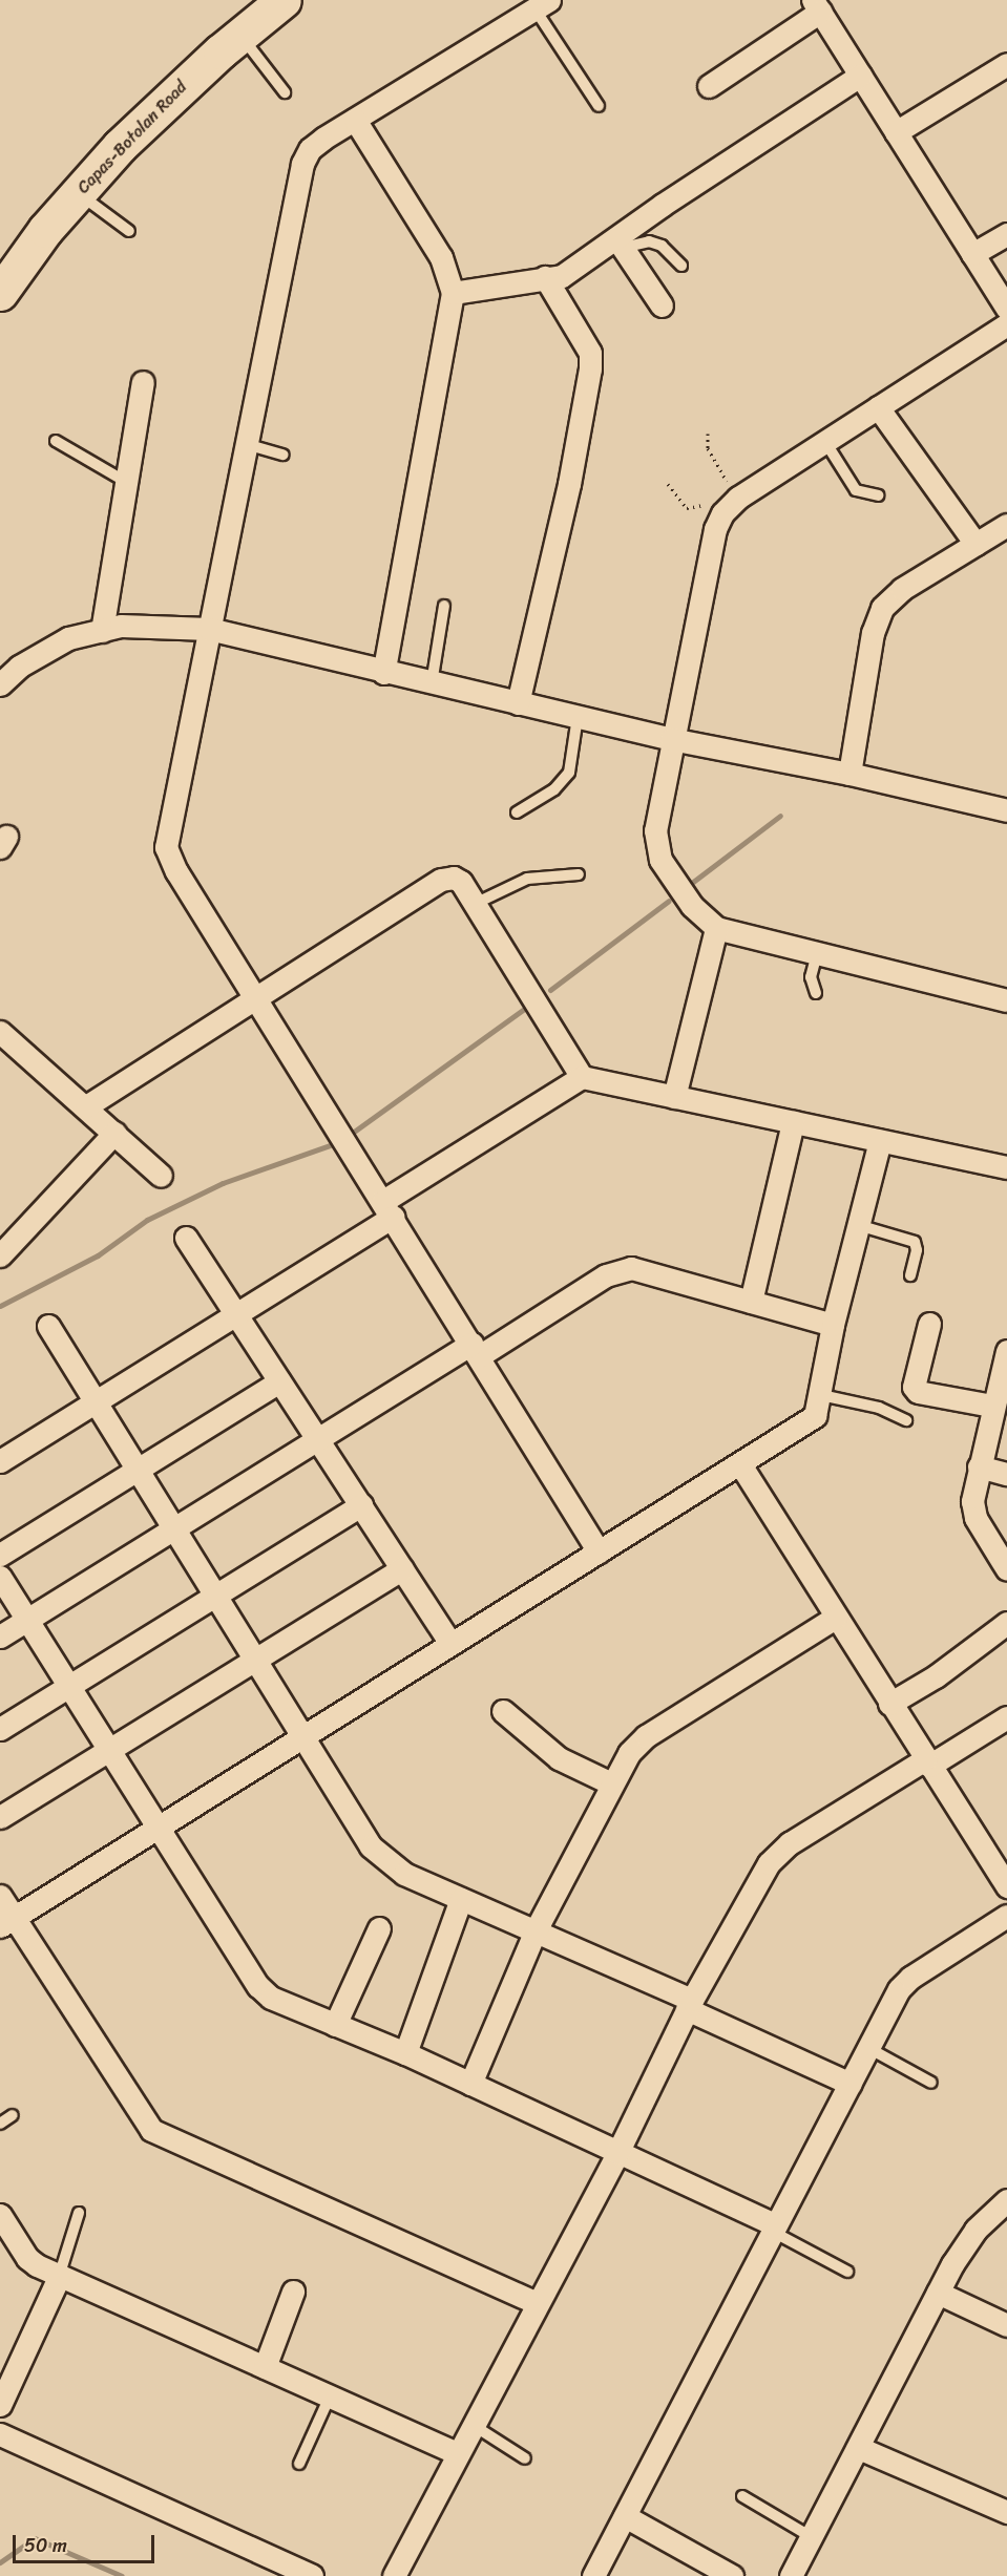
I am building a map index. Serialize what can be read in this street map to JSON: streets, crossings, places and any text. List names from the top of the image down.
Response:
{
  "streets": {
    "main road": ["Capas-Botolan Road"]
  },
  "scale_bar": "50 m"
}
